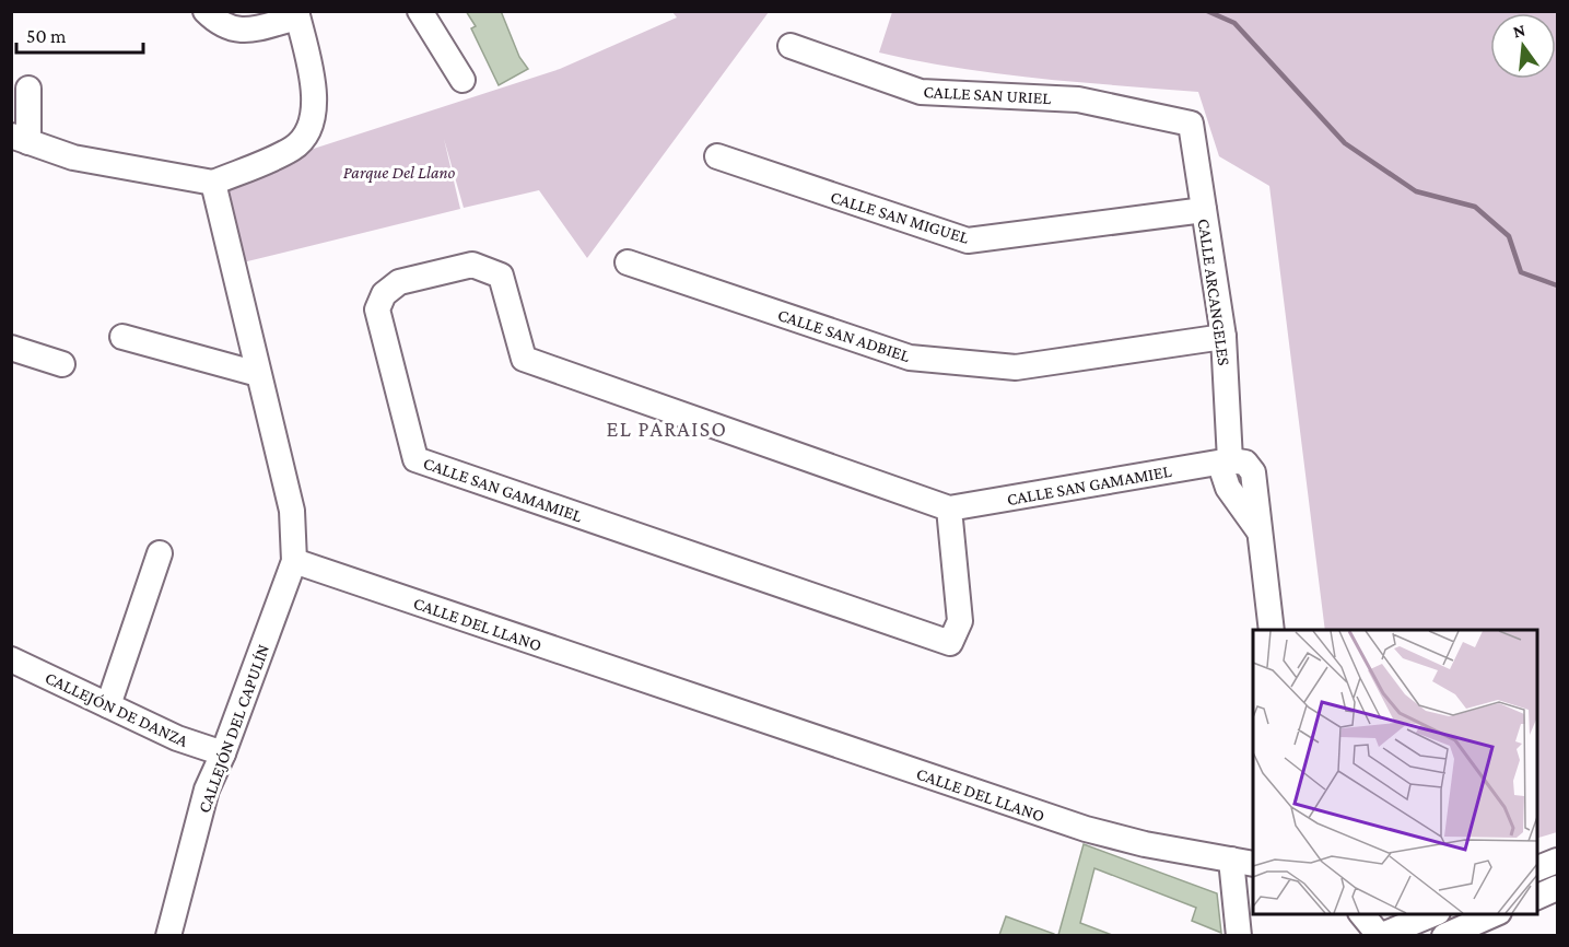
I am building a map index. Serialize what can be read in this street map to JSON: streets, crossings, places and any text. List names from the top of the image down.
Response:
{
  "streets": {
    "street": [
      "CALLE SAN URIEL",
      "CALLE SAN MIGUEL",
      "CALLE ARCANGELES",
      "CALLE SAN ADBIEL",
      "CALLE SAN GAMAMIEL",
      "CALLE DEL LLANO",
      "CALLEJÓN DE DANZA",
      "CALLEJÓN DEL CAPULÍN"
    ]
  },
  "crossings": [
    ["CALLE SAN URIEL", "CALLE ARCANGELES"],
    ["CALLE SAN MIGUEL", "CALLE ARCANGELES"],
    ["CALLE ARCANGELES", "CALLE SAN ADBIEL"],
    ["CALLE ARCANGELES", "CALLE SAN GAMAMIEL"],
    ["CALLE DEL LLANO", "CALLEJÓN DEL CAPULÍN"],
    ["CALLEJÓN DE DANZA", "CALLEJÓN DEL CAPULÍN"]
  ],
  "districts": ["EL PARAISO"],
  "parks": ["Parque Del Llano"],
  "scale_bar": "50 m",
  "north": "top"
}
